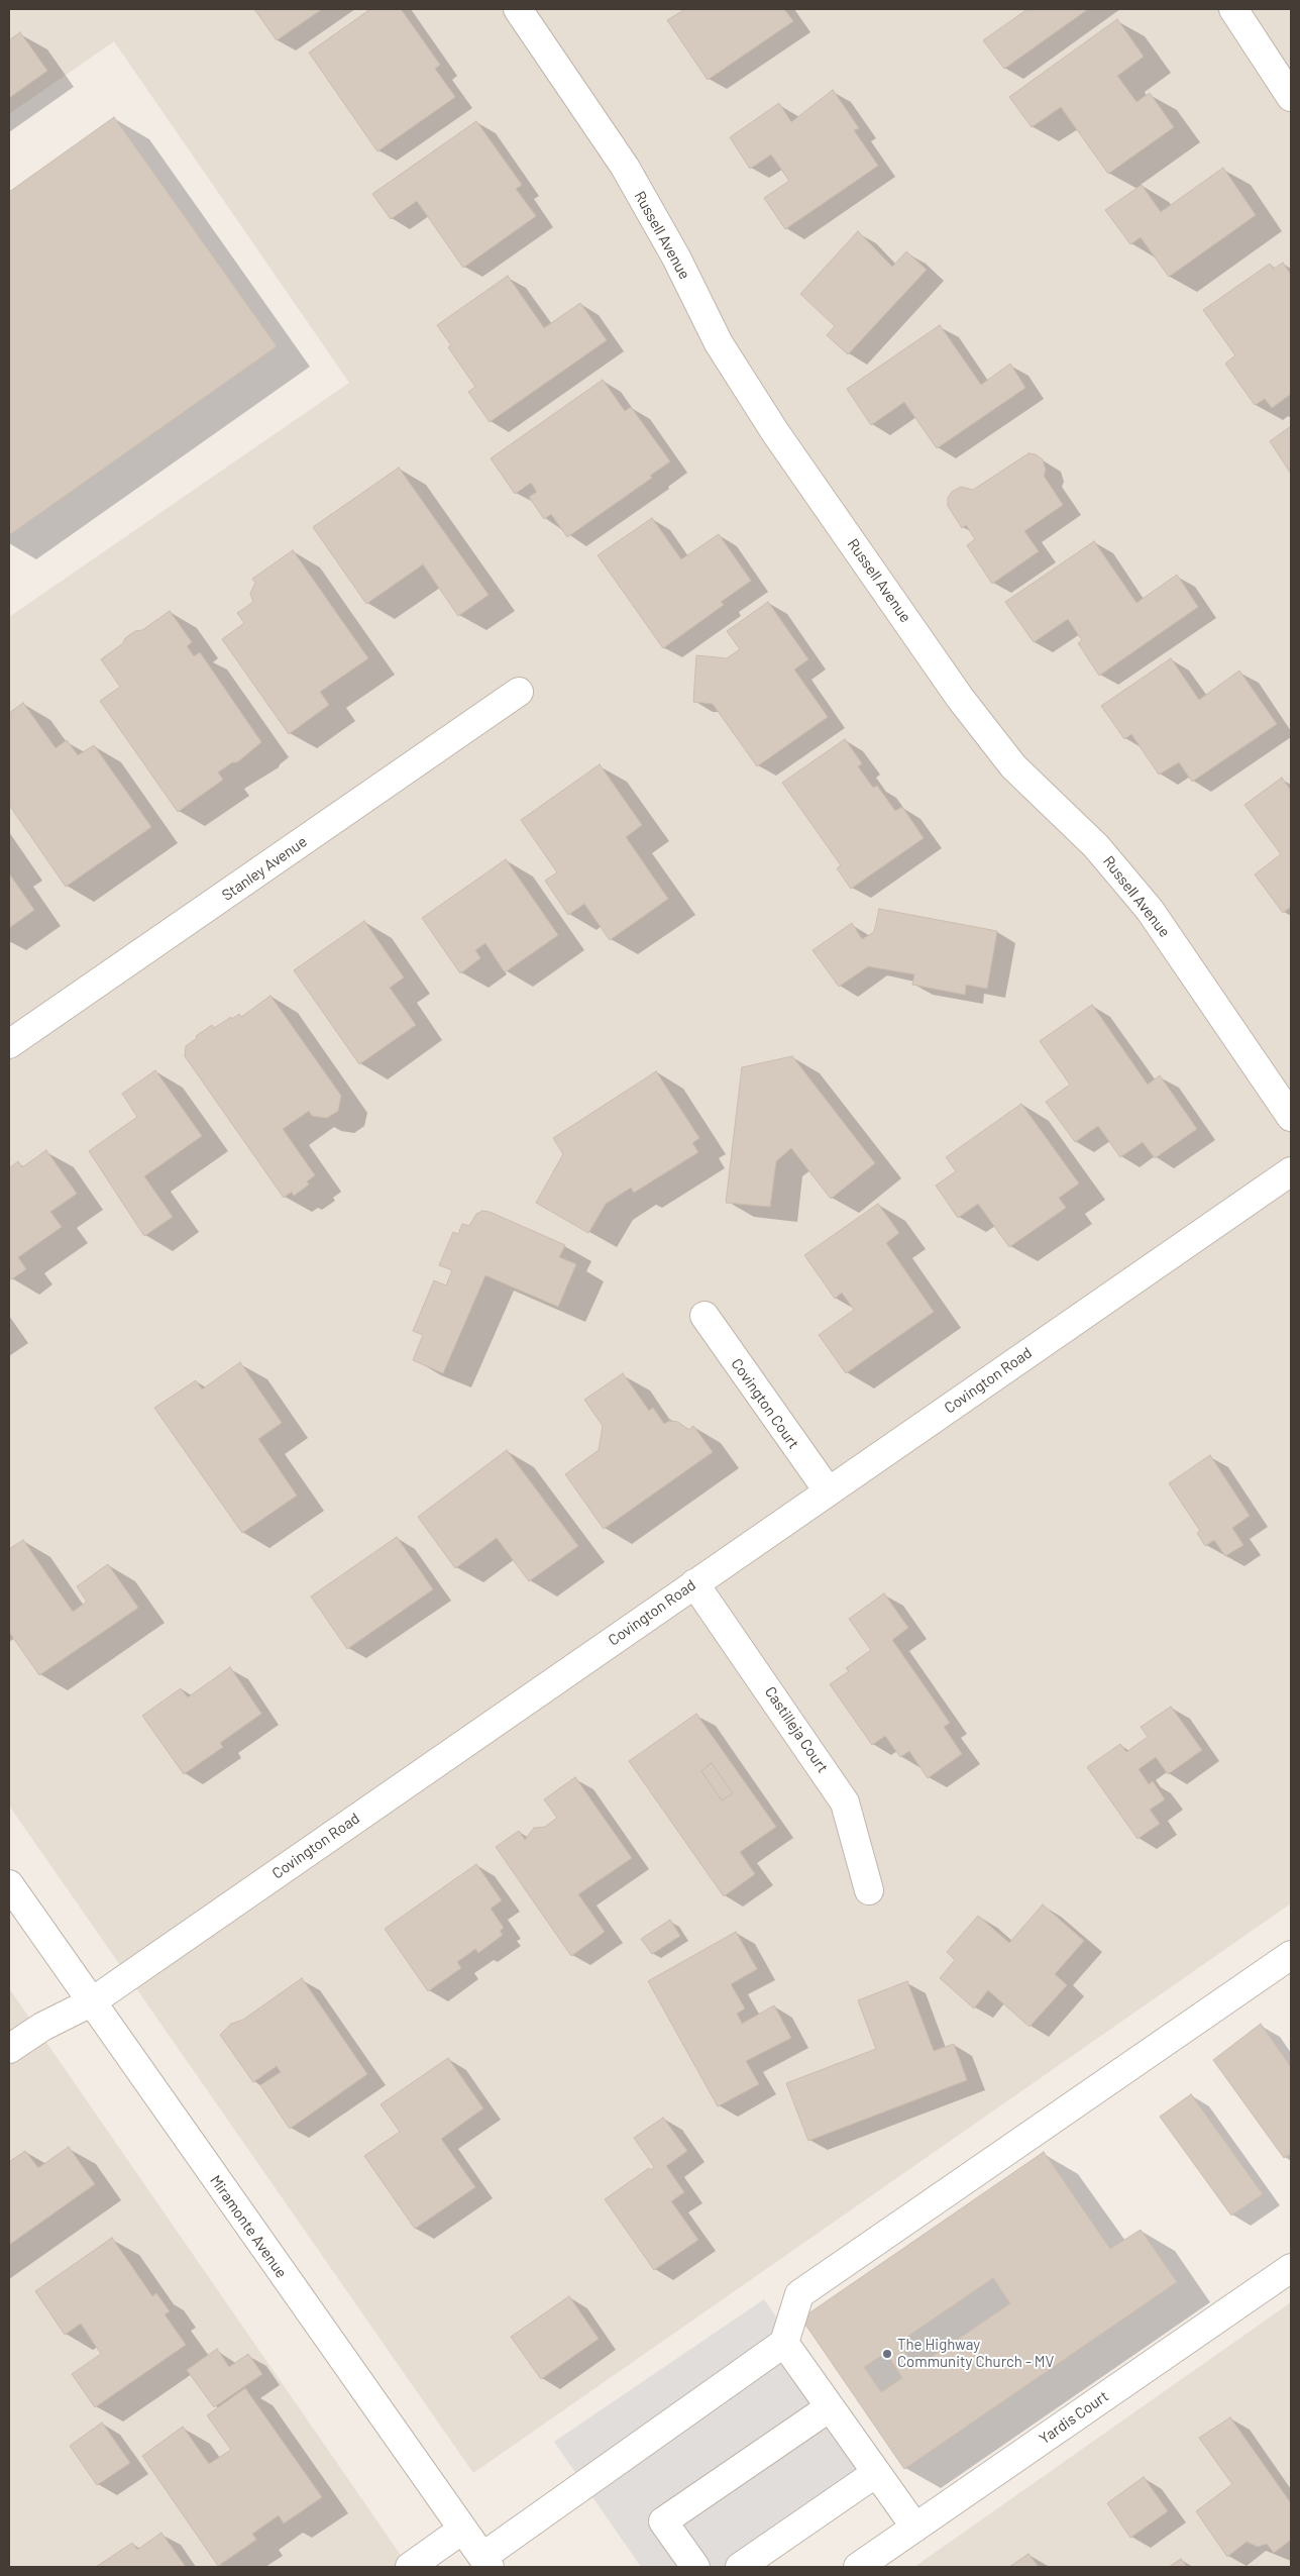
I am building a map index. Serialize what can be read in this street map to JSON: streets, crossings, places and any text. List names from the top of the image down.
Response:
{
  "streets": {
    "street": [
      "Russell Avenue",
      "Stanley Avenue",
      "Covington Road",
      "Covington Court",
      "Castilleja Court",
      "Miramonte Avenue",
      "Yardis Court"
    ]
  },
  "crossings": [
    ["Covington Road", "Covington Court"],
    ["Covington Road", "Castilleja Court"],
    ["Covington Road", "Miramonte Avenue"]
  ],
  "places": ["The Highway Community Church - MV"]
}
